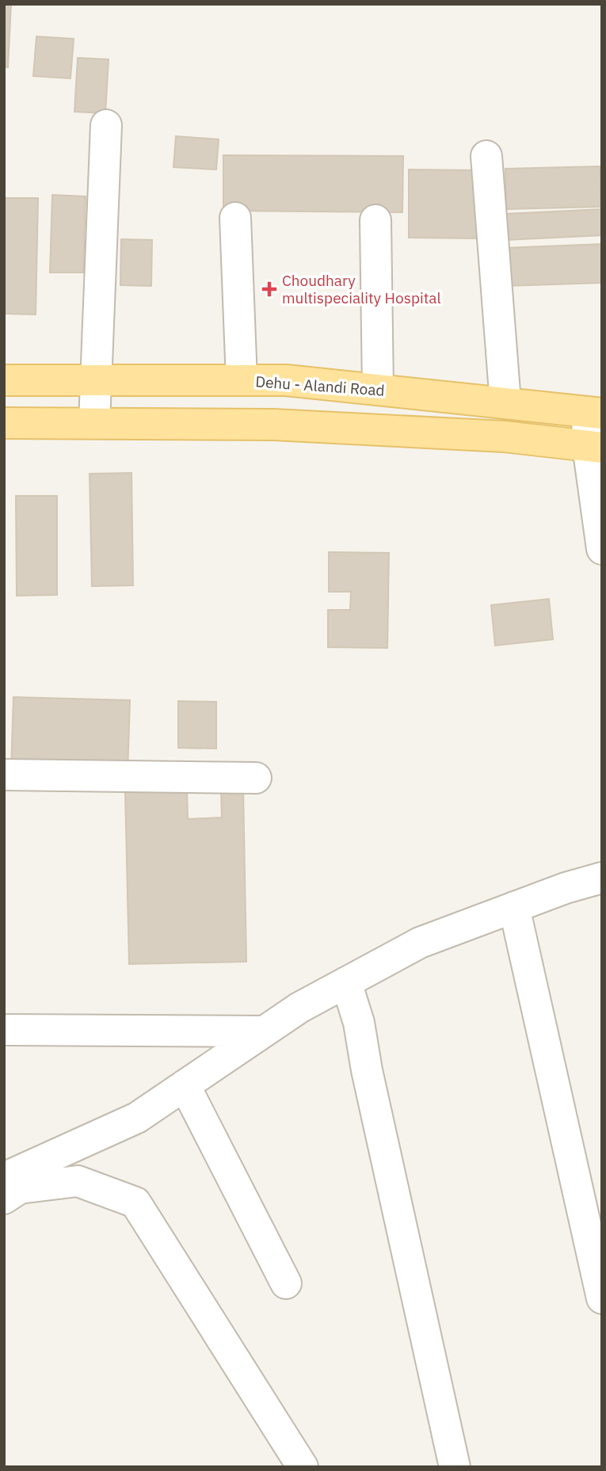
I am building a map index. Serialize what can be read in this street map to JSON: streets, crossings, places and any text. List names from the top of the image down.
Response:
{
  "streets": {
    "main road": ["Dehu - Alandi Road"]
  },
  "places": {
    "health": ["Choudhary multispeciality Hospital"]
  }
}
